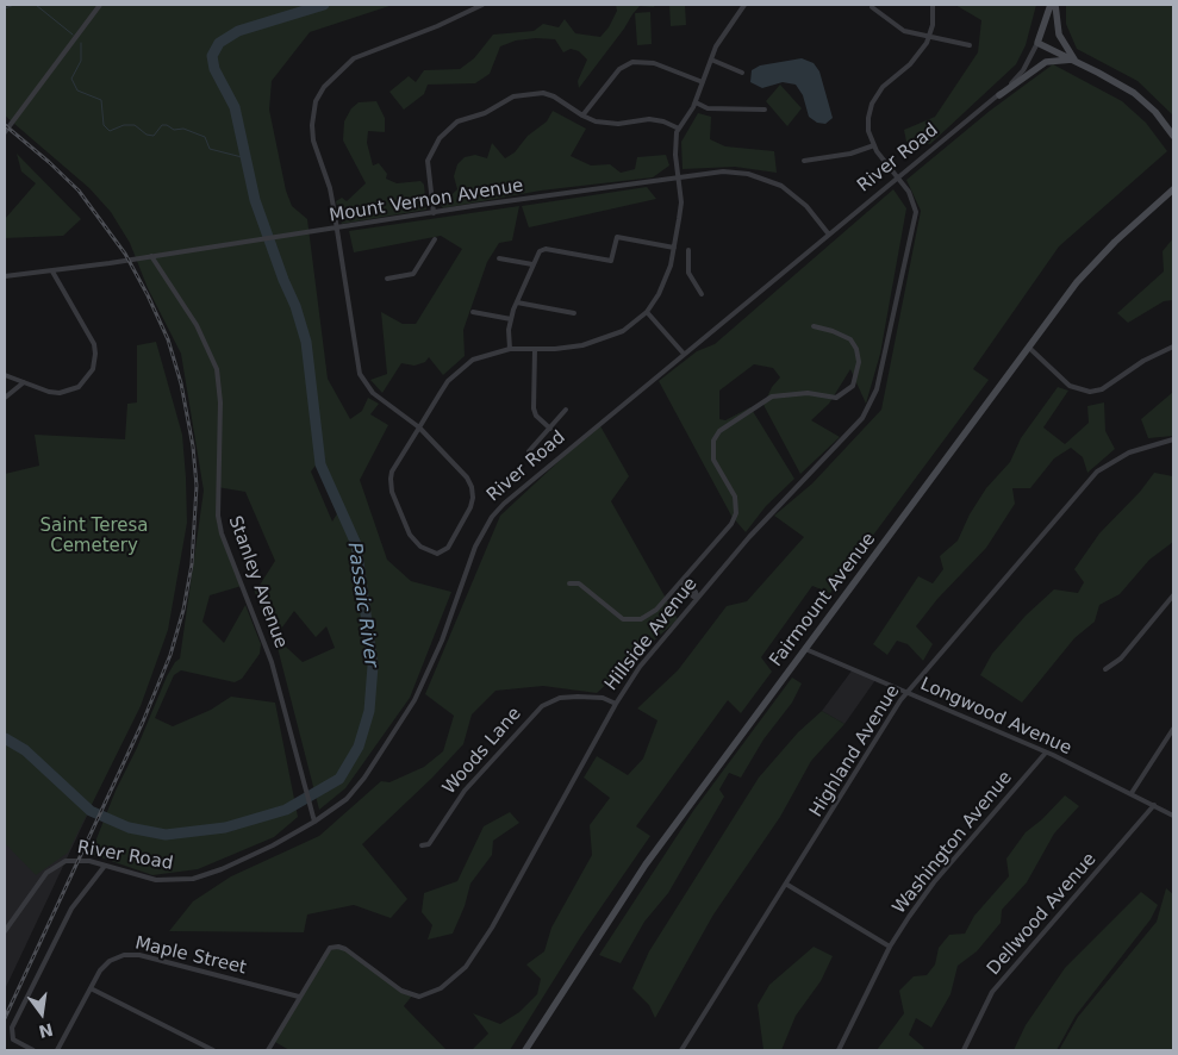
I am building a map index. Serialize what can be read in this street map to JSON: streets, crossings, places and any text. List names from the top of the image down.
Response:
{
  "streets": {
    "main road": ["River Road", "Fairmount Avenue"],
    "street": [
      "Mount Vernon Avenue",
      "Stanley Avenue",
      "Hillside Avenue",
      "Longwood Avenue",
      "Woods Lane",
      "Highland Avenue",
      "Washington Avenue",
      "Dellwood Avenue",
      "Maple Street"
    ]
  },
  "crossings": [
    ["River Road", "Mount Vernon Avenue"],
    ["River Road", "Stanley Avenue"],
    ["River Road", "Hillside Avenue"],
    ["Mount Vernon Avenue", "Stanley Avenue"],
    ["Fairmount Avenue", "Longwood Avenue"],
    ["Hillside Avenue", "Woods Lane"],
    ["Hillside Avenue", "Maple Street"],
    ["Longwood Avenue", "Highland Avenue"],
    ["Longwood Avenue", "Washington Avenue"],
    ["Longwood Avenue", "Dellwood Avenue"]
  ],
  "water": ["Passaic River"],
  "parks": ["Saint Teresa Cemetery"],
  "north": "bottom"
}
